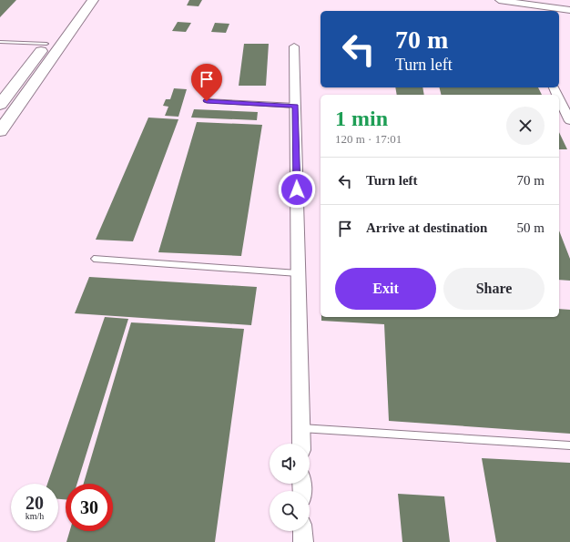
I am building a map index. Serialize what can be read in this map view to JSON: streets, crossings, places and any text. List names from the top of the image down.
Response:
{
  "page": {
    "turn": ["70 m", "Turn left"],
    "heading": ["1 min", "120 m · 17:01"],
    "list": [
      {
        "name": "Turn left",
        "value": "70 m"
      },
      {
        "name": "Arrive at destination",
        "value": "50 m"
      }
    ],
    "buttons": ["Exit", "Share"],
    "speed": "20 km/h",
    "limit": "30"
  }
}
